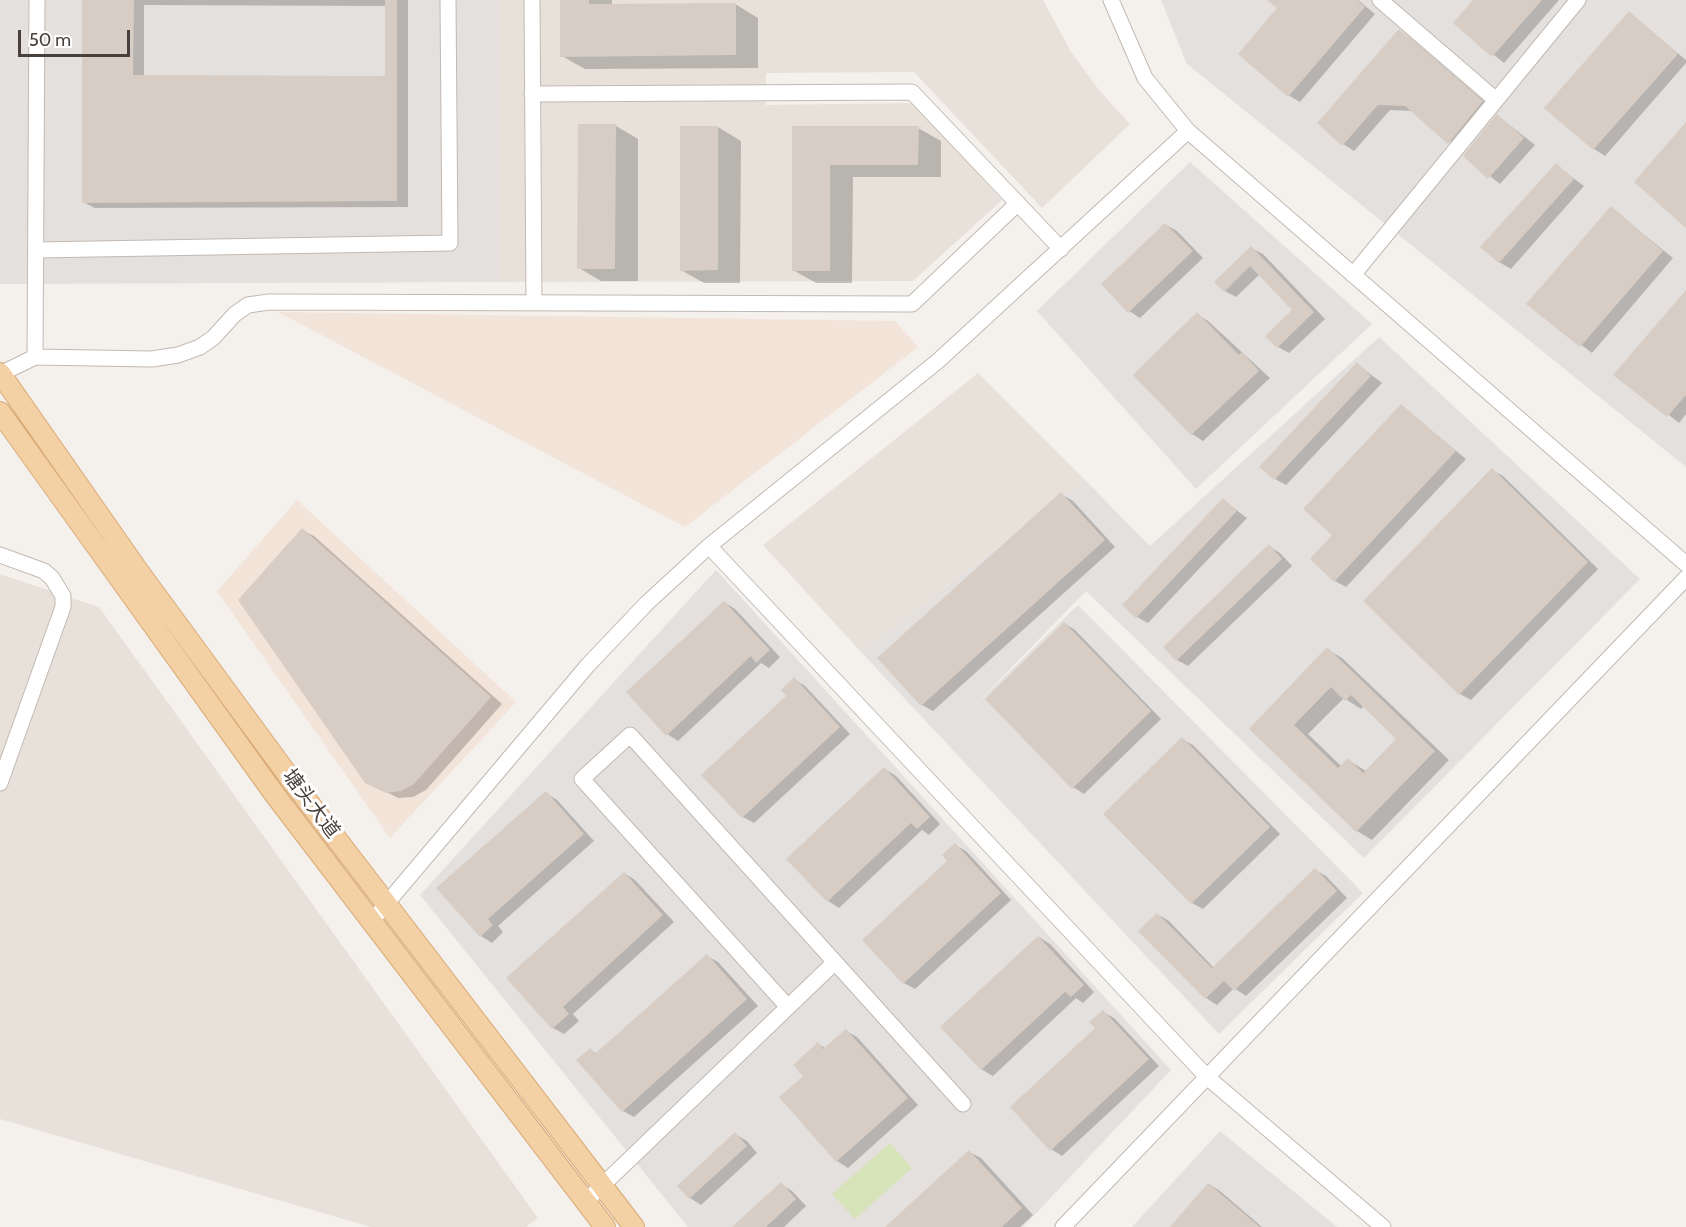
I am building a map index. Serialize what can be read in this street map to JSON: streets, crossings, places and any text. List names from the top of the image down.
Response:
{
  "streets": {
    "main road": ["塘头大道"]
  },
  "scale_bar": "50 m"
}
